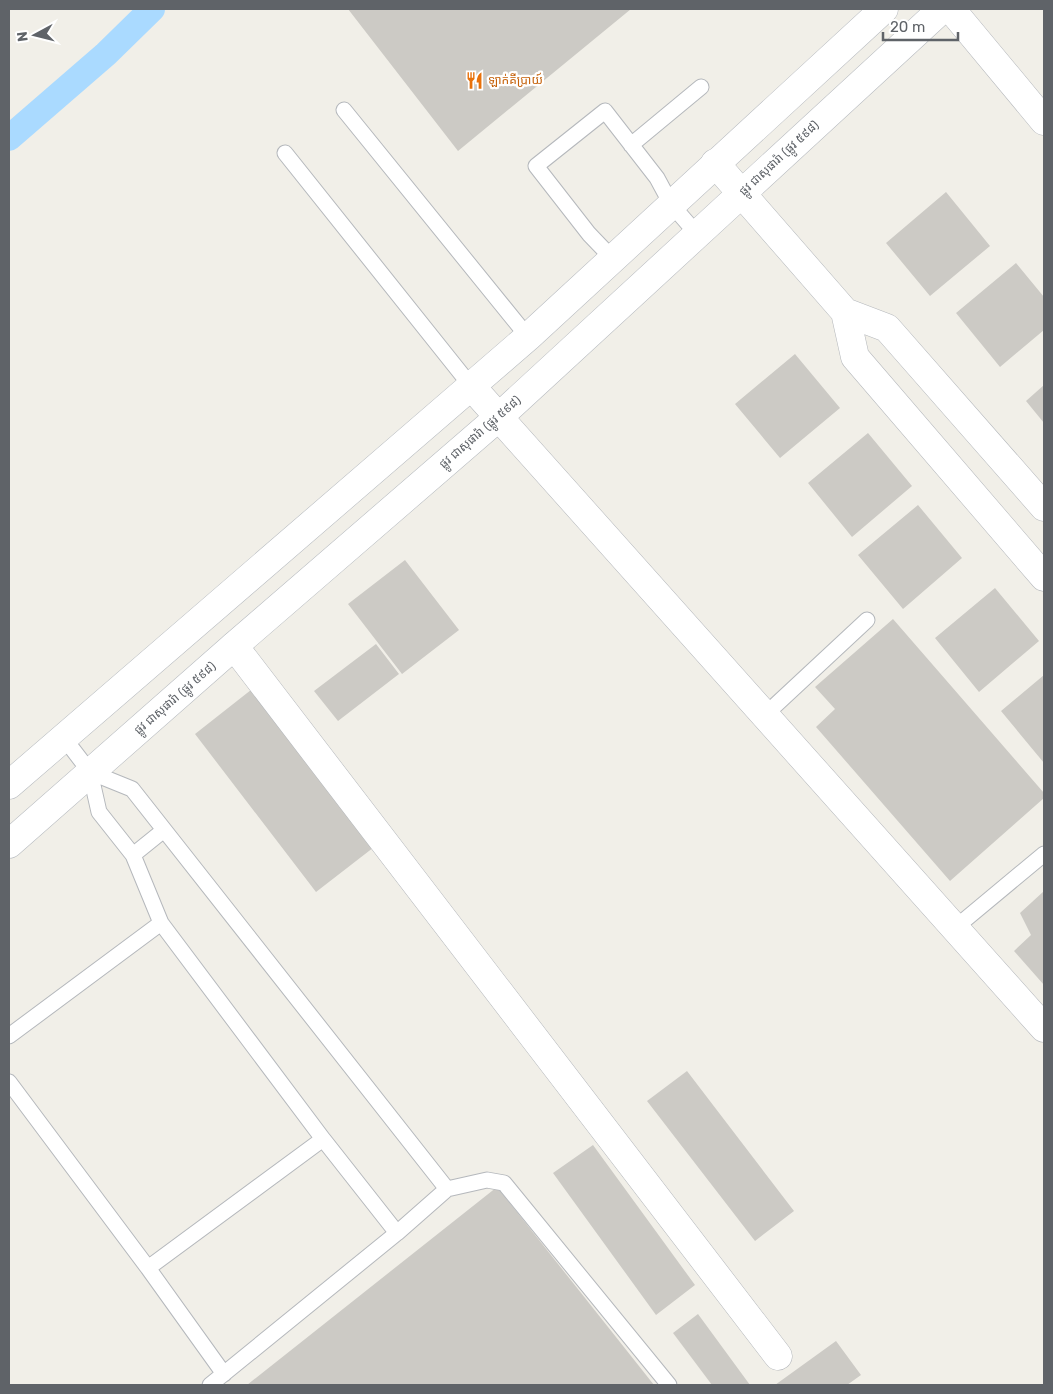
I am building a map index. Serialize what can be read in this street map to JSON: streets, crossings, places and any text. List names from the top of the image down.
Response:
{
  "streets": {
    "street": ["ផ្លូវ ជាសុផារ៉ា (ផ្លូវ ៥៩៨)"]
  },
  "places": {
    "restaurant": ["ឡាក់គីប្រាយ៍"]
  },
  "scale_bar": "20 m",
  "north": "left"
}
